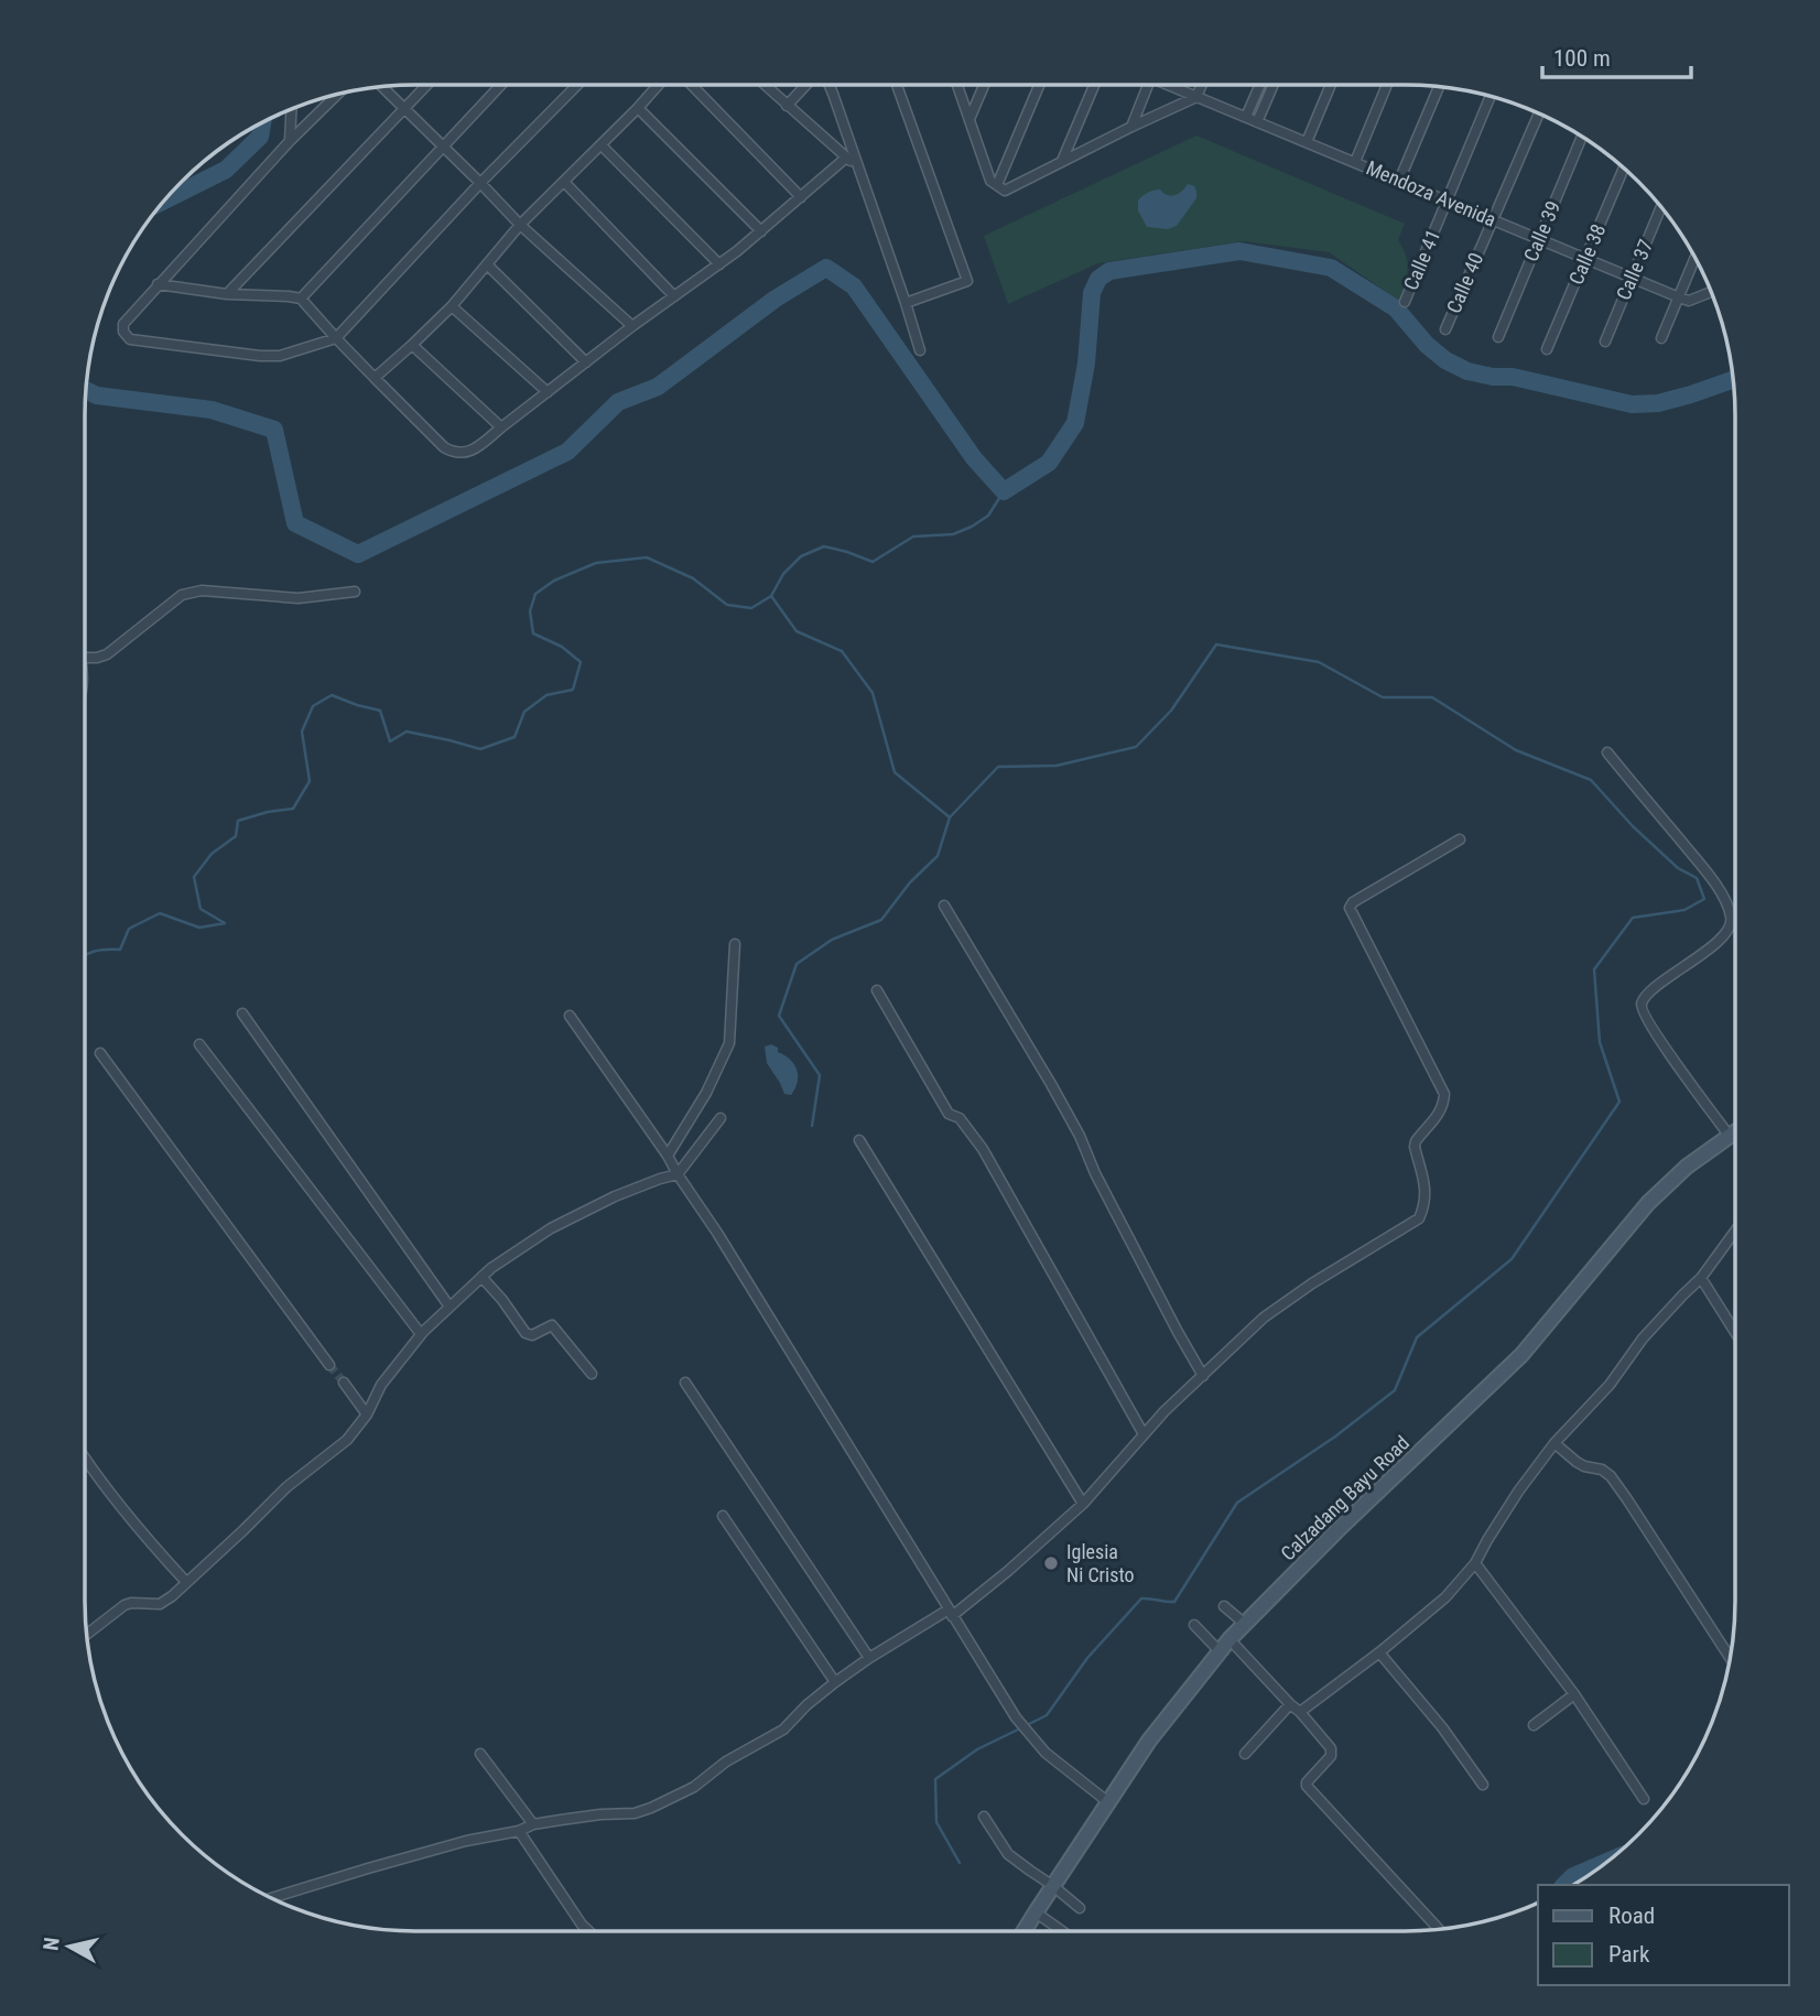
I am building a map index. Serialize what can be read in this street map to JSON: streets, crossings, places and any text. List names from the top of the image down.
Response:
{
  "streets": {
    "street": [
      "Mendoza Avenida",
      "Calle 39",
      "Calle 38",
      "Calle 41",
      "Calle 37",
      "Calle 40",
      "Calzadang Bayu Road"
    ]
  },
  "crossings": [
    ["Mendoza Avenida", "Calle 39"],
    ["Mendoza Avenida", "Calle 38"],
    ["Mendoza Avenida", "Calle 41"],
    ["Mendoza Avenida", "Calle 37"],
    ["Mendoza Avenida", "Calle 40"]
  ],
  "places": ["Iglesia Ni Cristo"],
  "legend": ["Road", "Park"],
  "scale_bar": "100 m",
  "north": "left"
}
